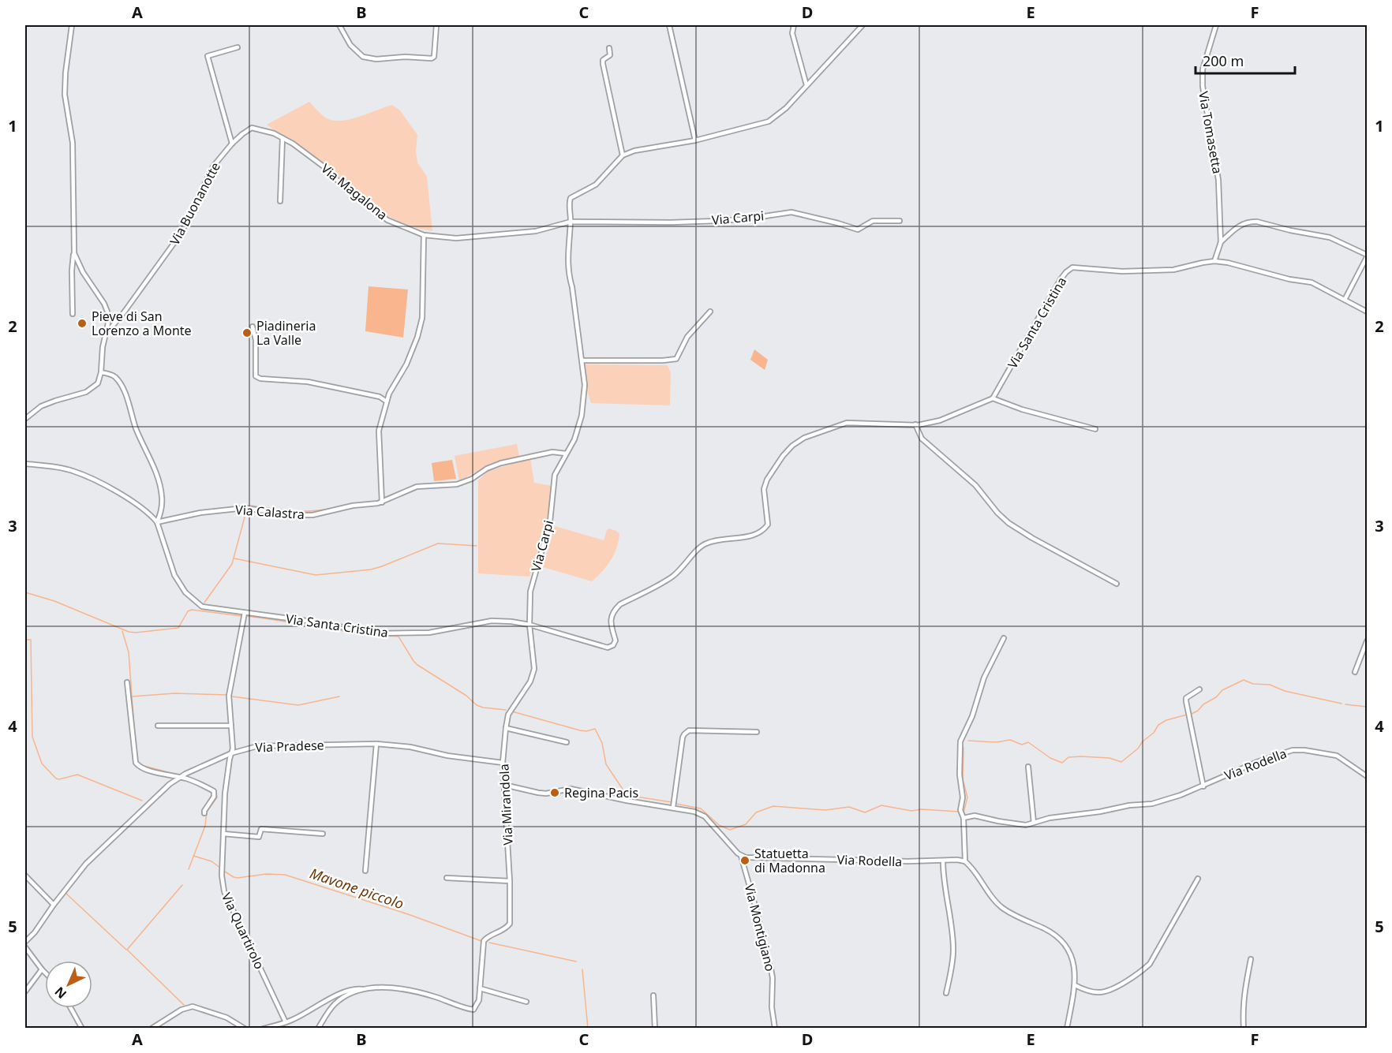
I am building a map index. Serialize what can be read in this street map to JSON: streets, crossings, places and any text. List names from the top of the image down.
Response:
{
  "streets": {
    "street": [
      "Via Tomasetta",
      "Via Magalona",
      "Via Buonanotte",
      "Via Carpi",
      "Via Santa Cristina",
      "Via Calastra",
      "Via Pradese",
      "Via Rodella",
      "Via Mirandola",
      "Via Montigiano",
      "Via Quartirolo"
    ]
  },
  "crossings": [
    ["Via Tomasetta", "Via Santa Cristina"],
    ["Via Magalona", "Via Buonanotte"],
    ["Via Magalona", "Via Carpi"],
    ["Via Carpi", "Via Santa Cristina"],
    ["Via Carpi", "Via Calastra"],
    ["Via Carpi", "Via Mirandola"],
    ["Via Santa Cristina", "Via Calastra"],
    ["Via Santa Cristina", "Via Mirandola"],
    ["Via Santa Cristina", "Via Quartirolo"],
    ["Via Pradese", "Via Mirandola"],
    ["Via Pradese", "Via Quartirolo"],
    ["Via Rodella", "Via Montigiano"]
  ],
  "water": ["Mavone piccolo"],
  "places": [
    "Pieve di San Lorenzo a Monte",
    "Piadineria La Valle",
    "Regina Pacis",
    "Statuetta di Madonna"
  ],
  "scale_bar": "200 m",
  "north": "bottom left",
  "grid": {
    "columns": [
      "A",
      "B",
      "C",
      "D",
      "E",
      "F"
    ],
    "rows": [
      "1",
      "2",
      "3",
      "4",
      "5"
    ]
  }
}
